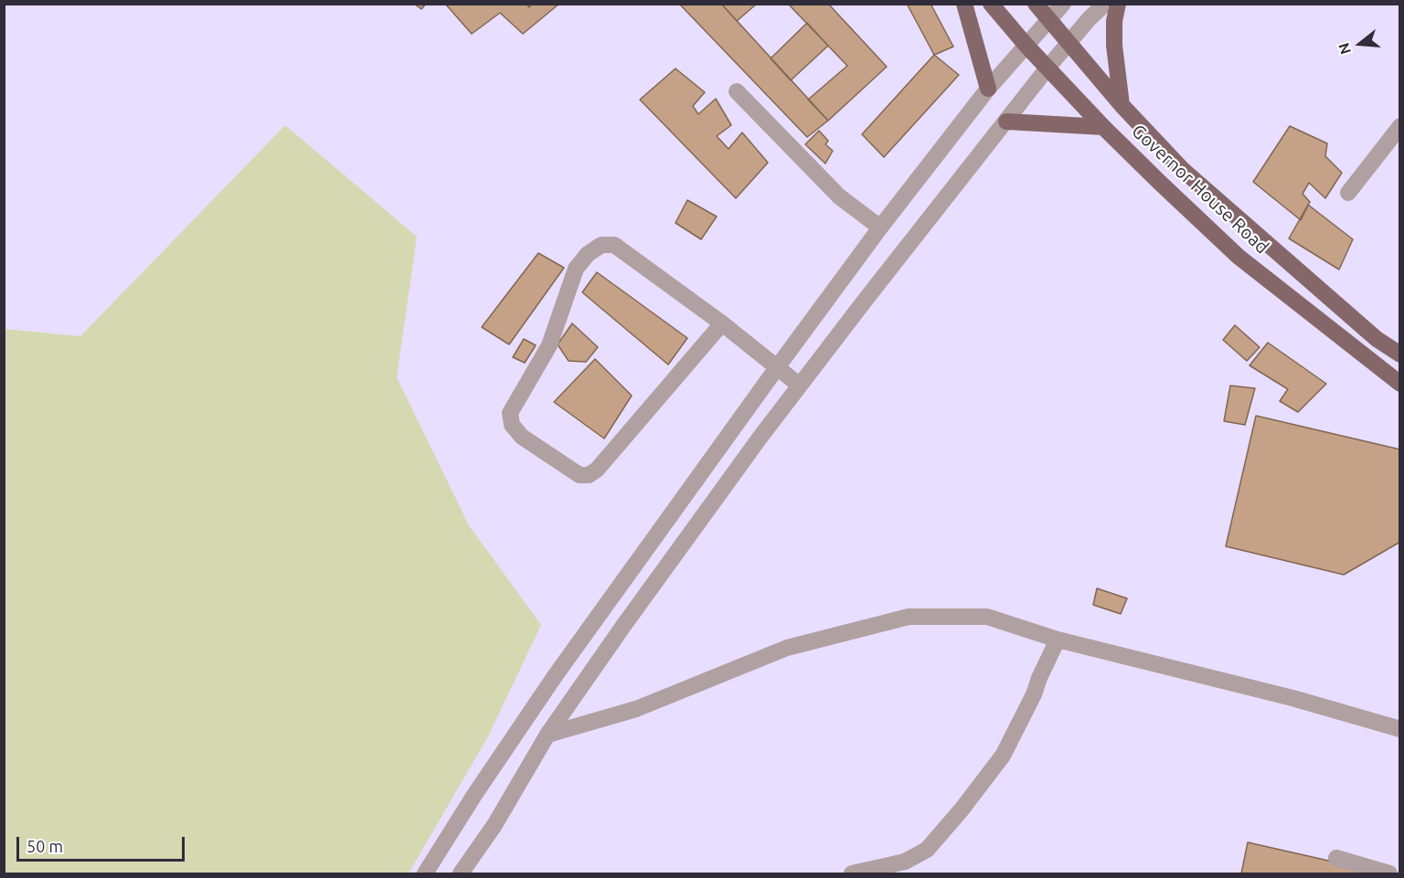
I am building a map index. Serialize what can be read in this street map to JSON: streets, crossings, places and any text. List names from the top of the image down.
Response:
{
  "streets": {
    "main road": ["Governor House Road"]
  },
  "scale_bar": "50 m",
  "north": "left"
}
